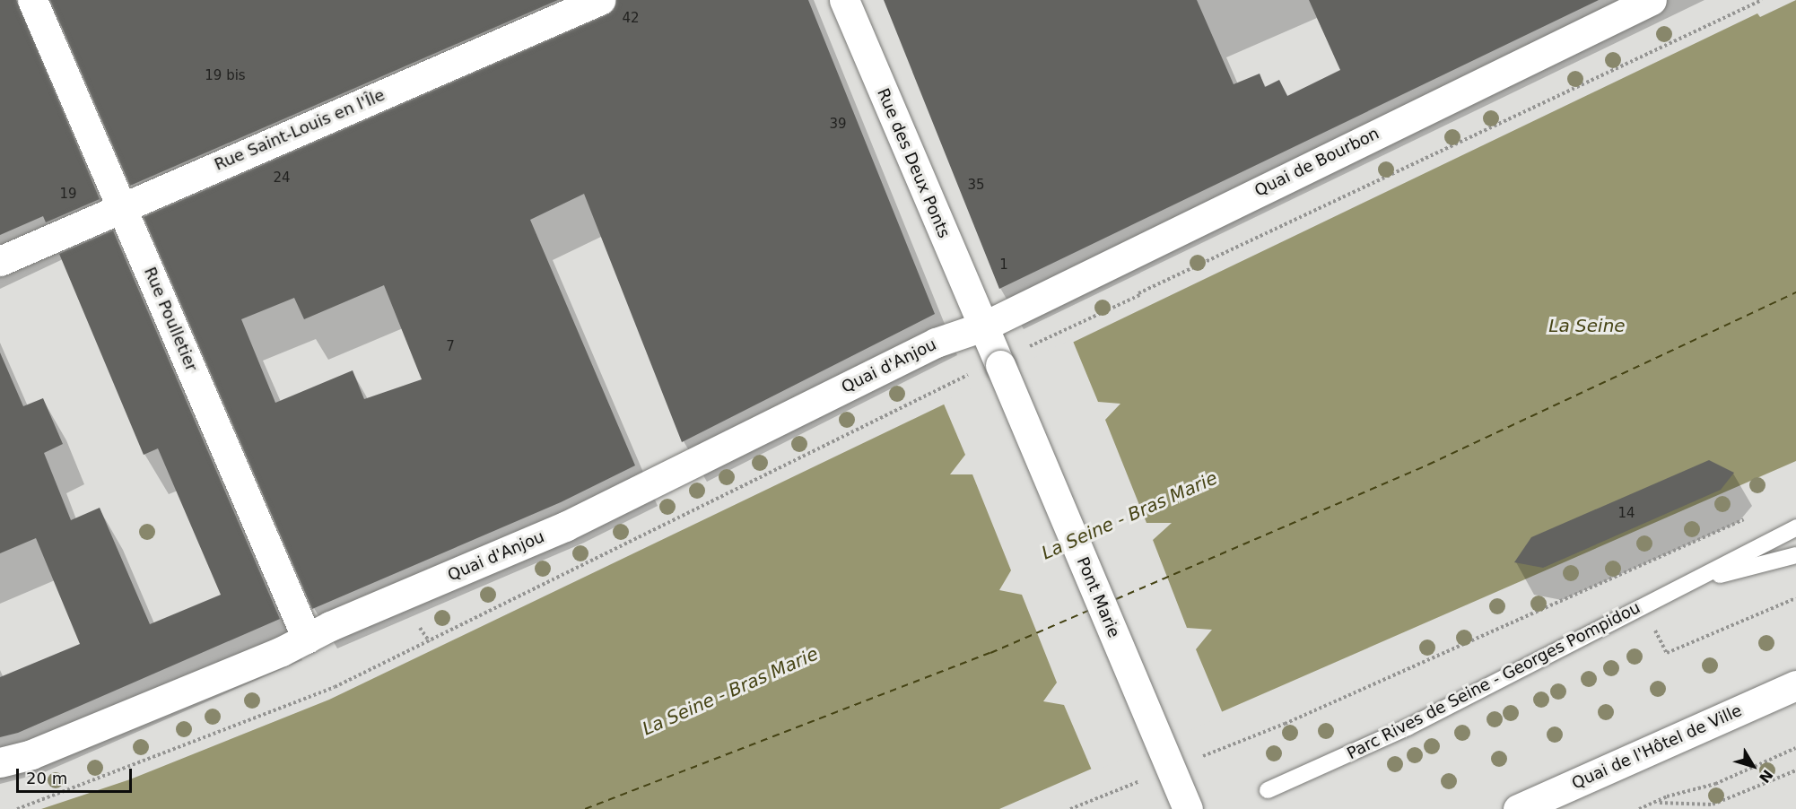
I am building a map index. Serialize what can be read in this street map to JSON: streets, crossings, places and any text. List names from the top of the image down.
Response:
{
  "streets": {
    "street": [
      "Rue Saint-Louis en l'Île",
      "Quai de Bourbon",
      "Rue des Deux Ponts",
      "Rue Poulletier",
      "Quai d'Anjou",
      "Pont Marie",
      "Quai de l'Hôtel de Ville"
    ],
    "lane": ["Parc Rives de Seine - Georges Pompidou"]
  },
  "crossings": [
    ["Rue Saint-Louis en l'Île", "Rue Poulletier"],
    ["Quai de Bourbon", "Rue des Deux Ponts"],
    ["Quai de Bourbon", "Quai d'Anjou"],
    ["Quai de Bourbon", "Pont Marie"],
    ["Rue des Deux Ponts", "Quai d'Anjou"],
    ["Rue des Deux Ponts", "Pont Marie"],
    ["Rue Poulletier", "Quai d'Anjou"],
    ["Quai d'Anjou", "Pont Marie"]
  ],
  "water": ["La Seine", "La Seine - Bras Marie"],
  "house_numbers": [
    "42",
    "19 bis",
    "39",
    "24",
    "35",
    "19",
    "1",
    "7",
    "14"
  ],
  "scale_bar": "20 m",
  "north": "bottom right"
}
